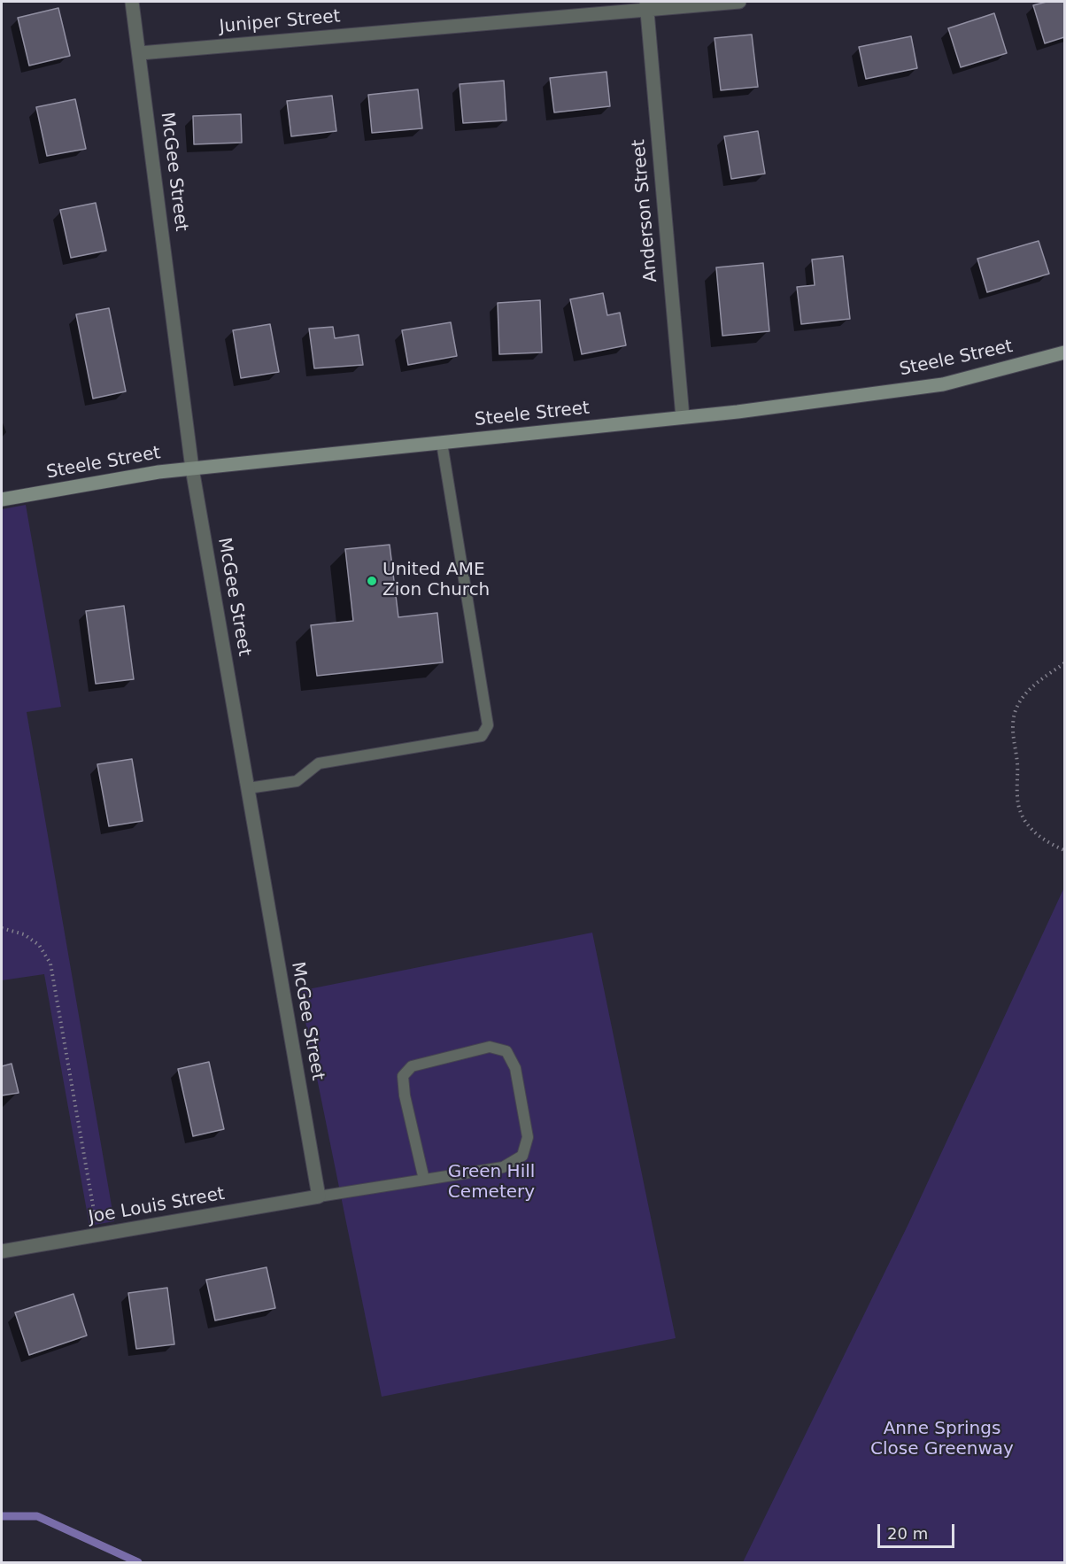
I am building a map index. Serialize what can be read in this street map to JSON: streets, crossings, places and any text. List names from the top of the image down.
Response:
{
  "streets": {
    "street": [
      "Juniper Street",
      "McGee Street",
      "Anderson Street",
      "Steele Street",
      "Joe Louis Street"
    ]
  },
  "crossings": [
    ["Juniper Street", "McGee Street"],
    ["Juniper Street", "Anderson Street"],
    ["McGee Street", "Steele Street"],
    ["McGee Street", "Joe Louis Street"],
    ["Anderson Street", "Steele Street"]
  ],
  "parks": ["Green Hill Cemetery", "Anne Springs Close Greenway"],
  "places": ["United AME Zion Church"],
  "scale_bar": "20 m"
}
